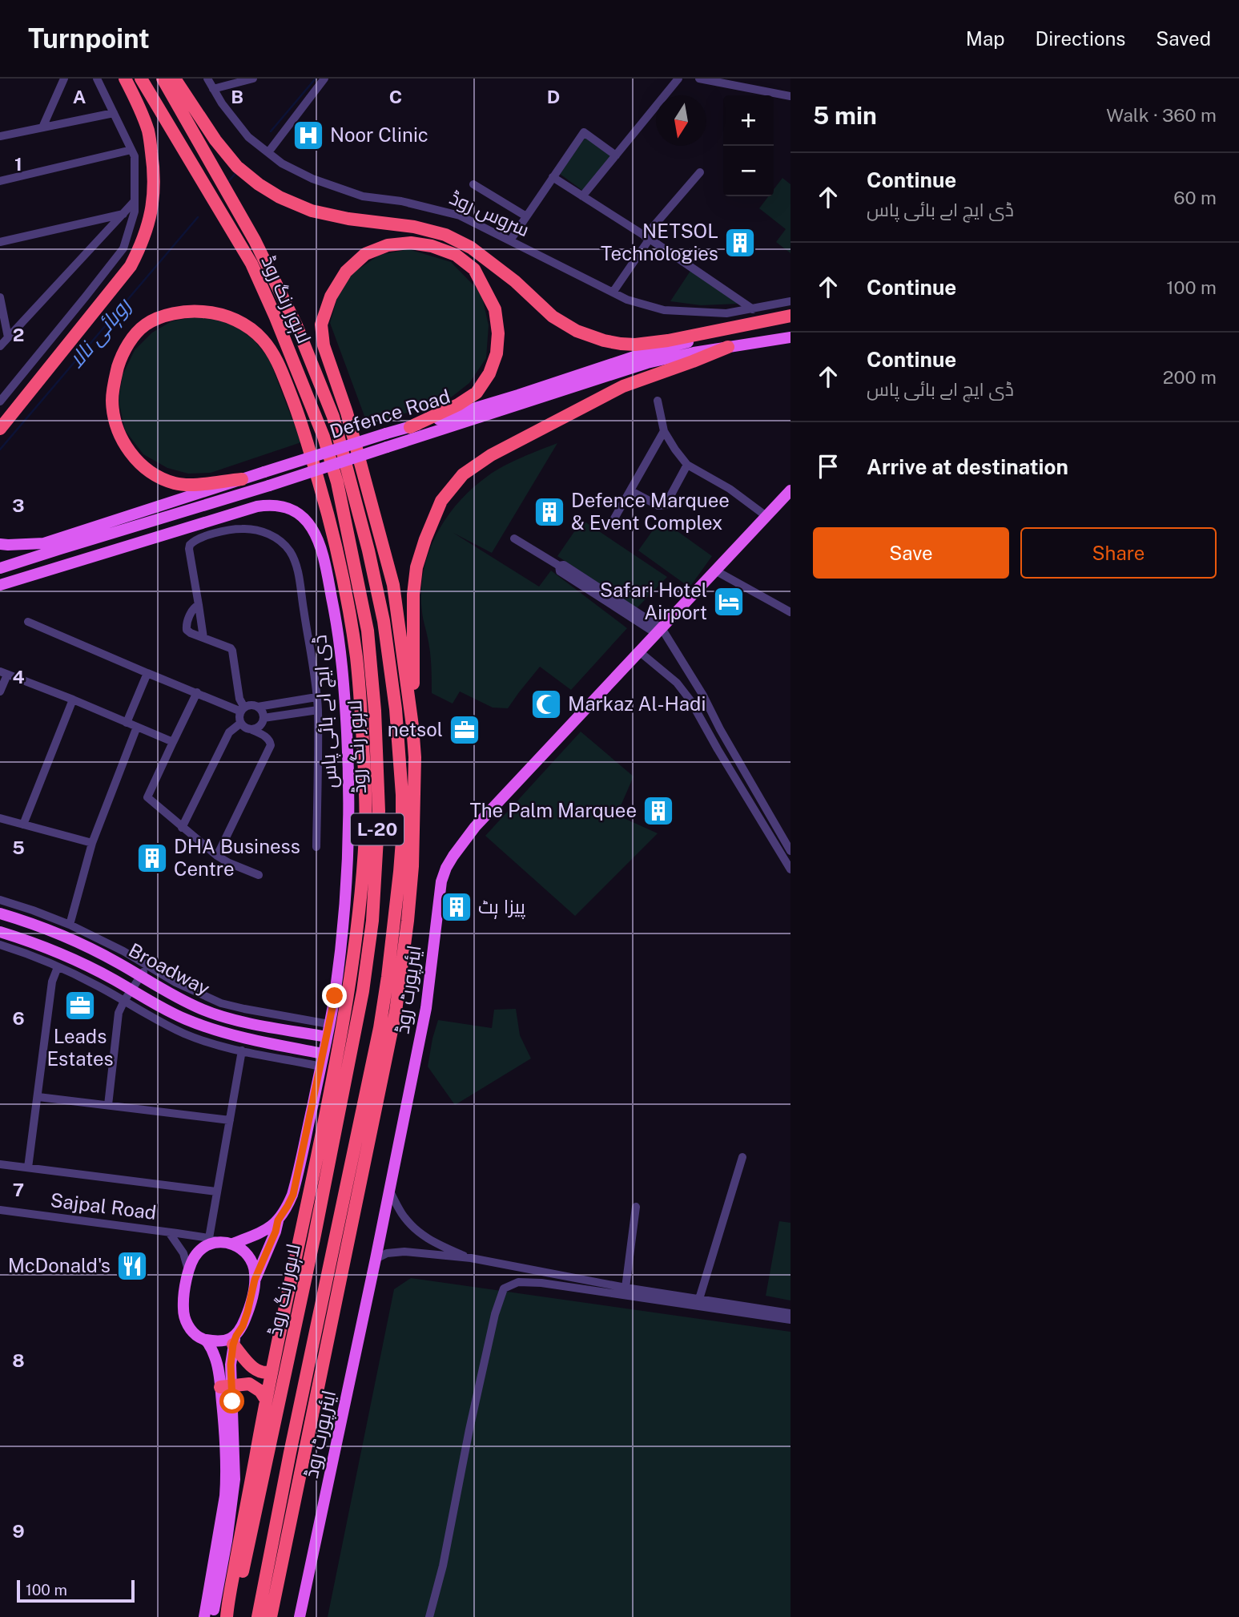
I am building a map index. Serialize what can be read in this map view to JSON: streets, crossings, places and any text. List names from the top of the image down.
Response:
{
  "streets": {
    "highway": ["لاہور رنگ روڈ", "L-20"],
    "main road": [
      "Defence Road",
      "ڈی ایچ اے بائی پاس",
      "Broadway",
      "ایئرپورٹ روڈ"
    ],
    "street": ["سروس روڈ", "Sajpal Road"]
  },
  "crossings": [
    ["ڈی ایچ اے بائی پاس", "Broadway"]
  ],
  "water": ["روہائی نالا"],
  "places": {
    "hospital": ["Noor Clinic"],
    "building": [
      "NETSOL Technologies",
      "Defence Marquee & Event Complex",
      "The Palm Marquee",
      "DHA Business Centre",
      "پیزا ہٹ"
    ],
    "hotel": ["Safari Hotel Airport"],
    "mosque": ["Markaz Al-Hadi"],
    "office": ["netsol", "Leads Estates"],
    "restaurant": ["McDonald's"]
  },
  "scale_bar": "100 m",
  "north": "bottom",
  "page": {
    "header": "Turnpoint",
    "nav": ["Map", "Directions", "Saved"],
    "heading": ["5 min", "Walk · 360 m"],
    "map_buttons": ["+", "−"],
    "list": [
      ["Continue", "ڈی ایچ اے بائی پاس", "60 m"],
      ["Continue", "100 m"],
      ["Continue", "ڈی ایچ اے بائی پاس", "200 m"],
      "Arrive at destination"
    ],
    "buttons": ["Save", "Share"],
    "scale": "100 m"
  },
  "grid": {
    "columns": [
      "A",
      "B",
      "C",
      "D"
    ],
    "rows": [
      "1",
      "2",
      "3",
      "4",
      "5",
      "6",
      "7",
      "8",
      "9"
    ]
  }
}
